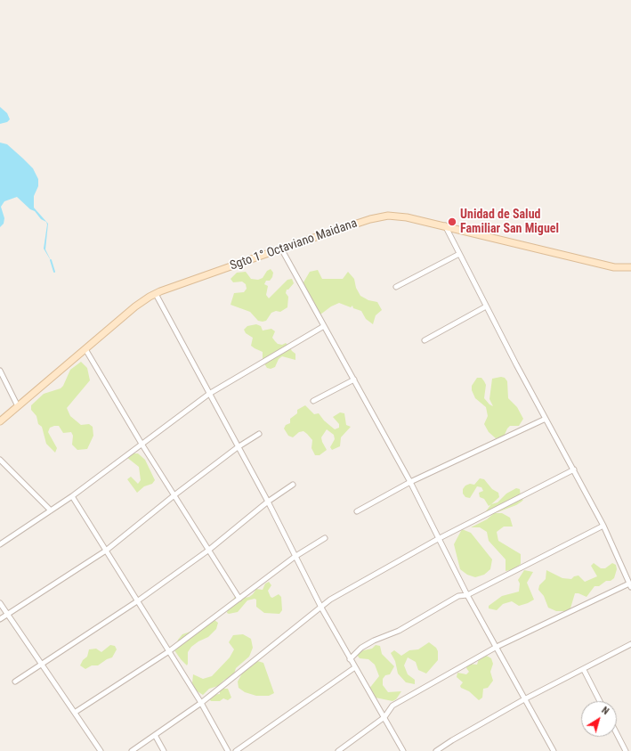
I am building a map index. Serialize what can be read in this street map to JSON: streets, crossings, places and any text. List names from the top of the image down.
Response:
{
  "streets": {
    "main road": ["Sgto 1° Octaviano Maidana"]
  },
  "places": ["Unidad de Salud Familiar San Miguel"],
  "north": "top right"
}
